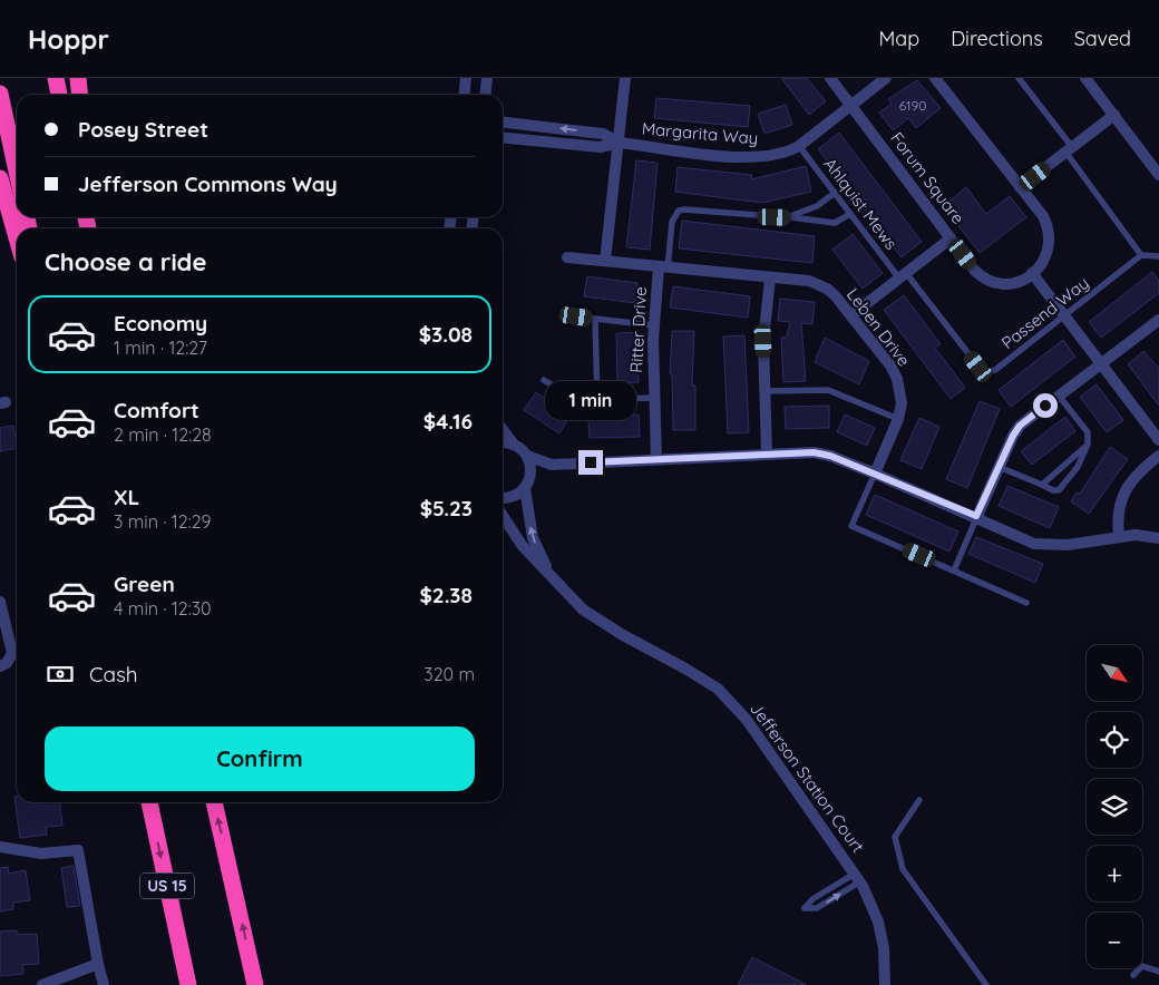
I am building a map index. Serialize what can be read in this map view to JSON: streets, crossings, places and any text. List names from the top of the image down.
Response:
{
  "streets": {
    "highway": ["US 15"],
    "street": [
      "Margarita Way",
      "Forum Square",
      "Leben Drive",
      "Ritter Drive",
      "Jefferson Station Court"
    ],
    "lane": ["Ahlquist Mews", "Passend Way"]
  },
  "crossings": [
    ["Margarita Way", "Forum Square"],
    ["Margarita Way", "Ahlquist Mews"],
    ["Ahlquist Mews", "Passend Way"],
    ["Leben Drive", "Ritter Drive"]
  ],
  "house_numbers": ["6190"],
  "north": "bottom right",
  "page": {
    "header": "Hoppr",
    "nav": ["Map", "Directions", "Saved"],
    "banner": ["Posey Street", "Jefferson Commons Way"],
    "heading": "Choose a ride",
    "list": [
      {
        "name": "Economy",
        "note": "1 min · 12:27",
        "value": "$3.08"
      },
      {
        "name": "Comfort",
        "note": "2 min · 12:28",
        "value": "$4.16"
      },
      {
        "name": "XL",
        "note": "3 min · 12:29",
        "value": "$5.23"
      },
      {
        "name": "Green",
        "note": "4 min · 12:30",
        "value": "$2.38"
      }
    ],
    "bubble": "1 min",
    "pay": ["Cash", "320 m"],
    "map_buttons": ["+", "−"],
    "buttons": "Confirm"
  }
}
